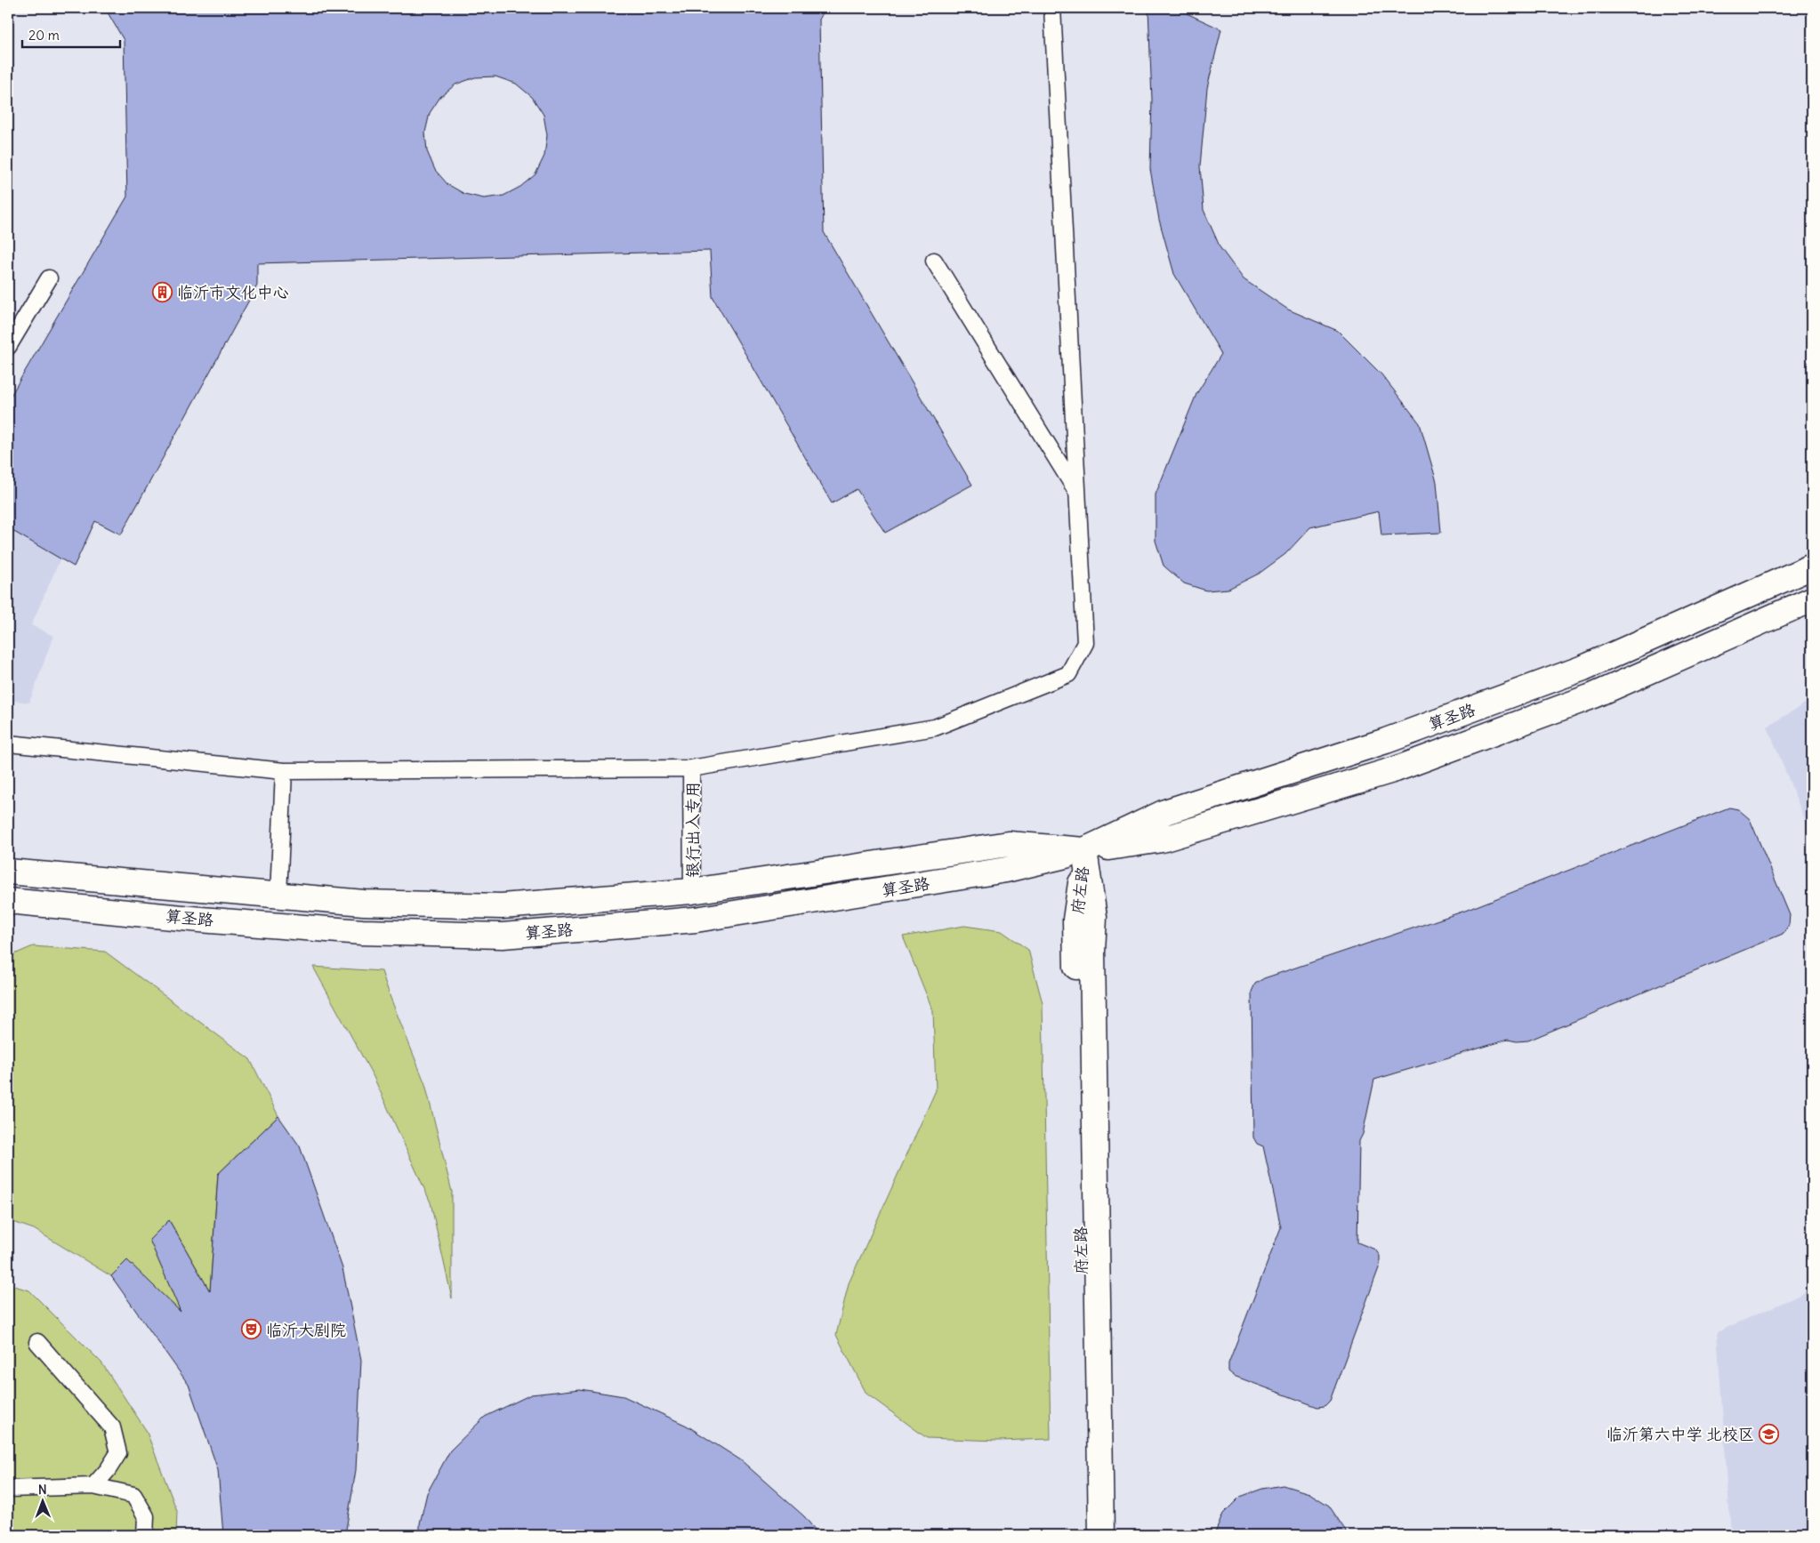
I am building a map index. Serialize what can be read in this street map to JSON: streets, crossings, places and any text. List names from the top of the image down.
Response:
{
  "streets": {
    "main road": ["算圣路", "府左路"],
    "lane": ["银行出入专用"]
  },
  "crossings": [
    ["算圣路", "银行出入专用"],
    ["算圣路", "府左路"]
  ],
  "places": {
    "building": ["临沂市文化中心"],
    "theatre": ["临沂大剧院"],
    "school or university": ["临沂第六中学 北校区"]
  },
  "scale_bar": "20 m",
  "north": "top"
}
